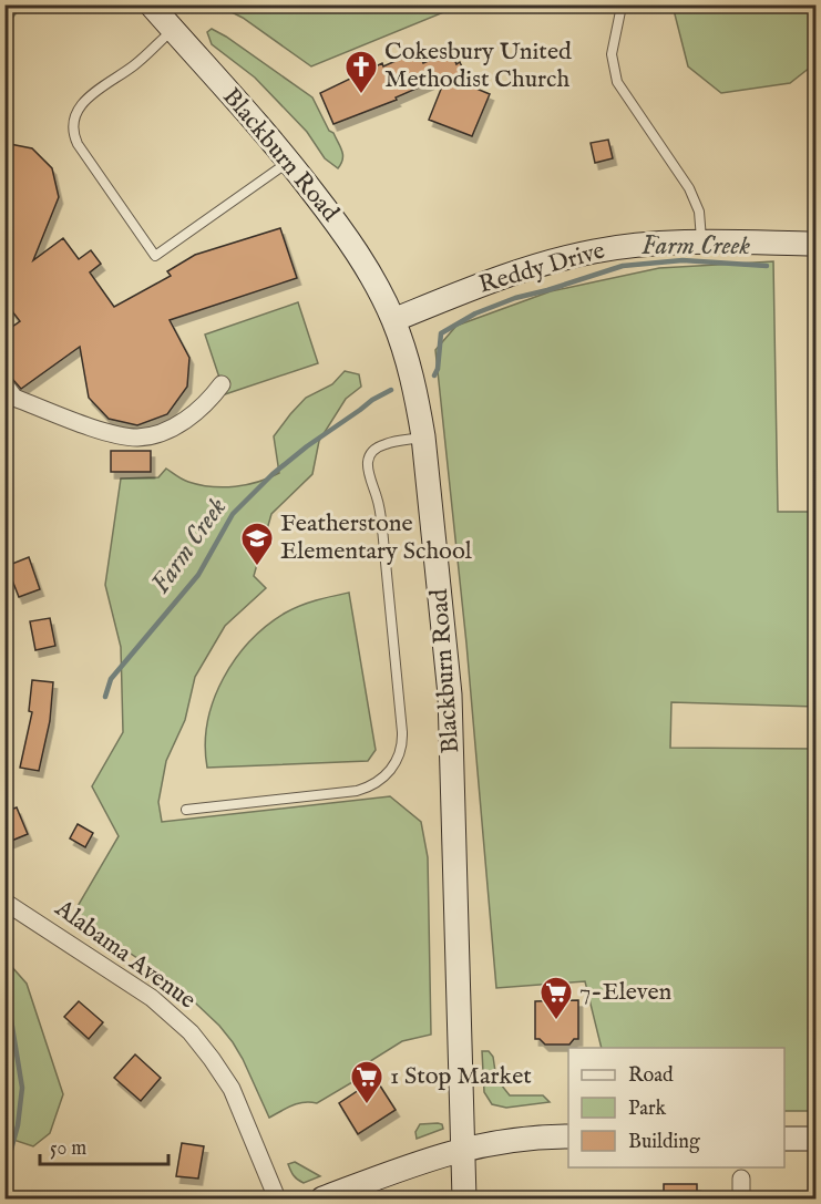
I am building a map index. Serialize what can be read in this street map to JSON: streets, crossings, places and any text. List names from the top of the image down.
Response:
{
  "streets": {
    "street": ["Blackburn Road", "Reddy Drive", "Alabama Avenue"]
  },
  "crossings": [
    ["Blackburn Road", "Reddy Drive"]
  ],
  "water": ["Farm Creek"],
  "places": {
    "church": ["Cokesbury United Methodist Church"],
    "school or university": ["Featherstone Elementary School"],
    "supermarket": ["7-Eleven", "1 Stop Market"]
  },
  "legend": ["Road", "Park", "Building"],
  "scale_bar": "50 m"
}
